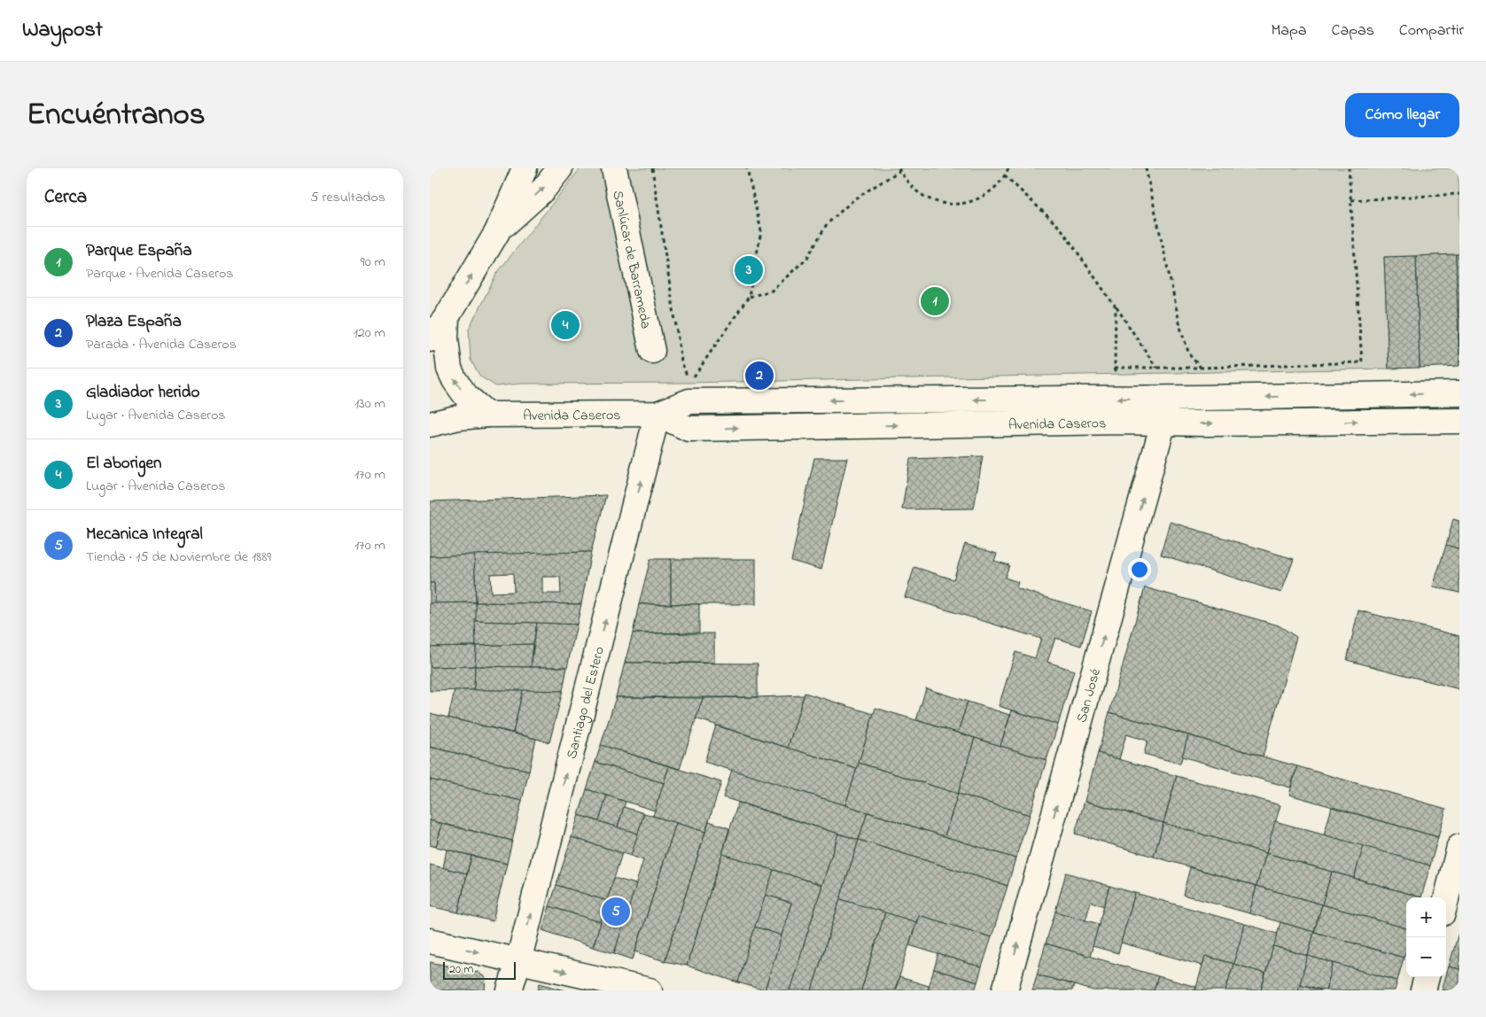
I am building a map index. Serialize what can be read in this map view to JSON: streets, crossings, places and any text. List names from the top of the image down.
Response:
{
  "streets": {
    "main road": [
      "Sanlúcar de Barrameda",
      "Avenida Caseros",
      "San José",
      "Santiago del Estero"
    ]
  },
  "crossings": [
    ["Avenida Caseros", "San José"],
    ["Avenida Caseros", "Santiago del Estero"]
  ],
  "one_way": ["San José", "Santiago del Estero"],
  "scale_bar": "20 m",
  "page": {
    "header": "Waypost",
    "nav": ["Mapa", "Capas", "Compartir"],
    "title": "Encuéntranos",
    "buttons": "Cómo llegar",
    "heading": ["Cerca", "5 resultados"],
    "list": [
      {
        "mark": "1",
        "name": "Parque España",
        "note": "Parque · Avenida Caseros",
        "value": "90 m"
      },
      {
        "mark": "2",
        "name": "Plaza España",
        "note": "Parada · Avenida Caseros",
        "value": "120 m"
      },
      {
        "mark": "3",
        "name": "Gladiador herido",
        "note": "Lugar · Avenida Caseros",
        "value": "130 m"
      },
      {
        "mark": "4",
        "name": "El aborigen",
        "note": "Lugar · Avenida Caseros",
        "value": "170 m"
      },
      {
        "mark": "5",
        "name": "Mecanica Integral",
        "note": "Tienda · 15 de Noviembre de 1889",
        "value": "170 m"
      }
    ],
    "pins": [
      "3",
      "1",
      "4",
      "2",
      "5"
    ],
    "map_buttons": ["+", "−"],
    "scale": "20 m"
  }
}
